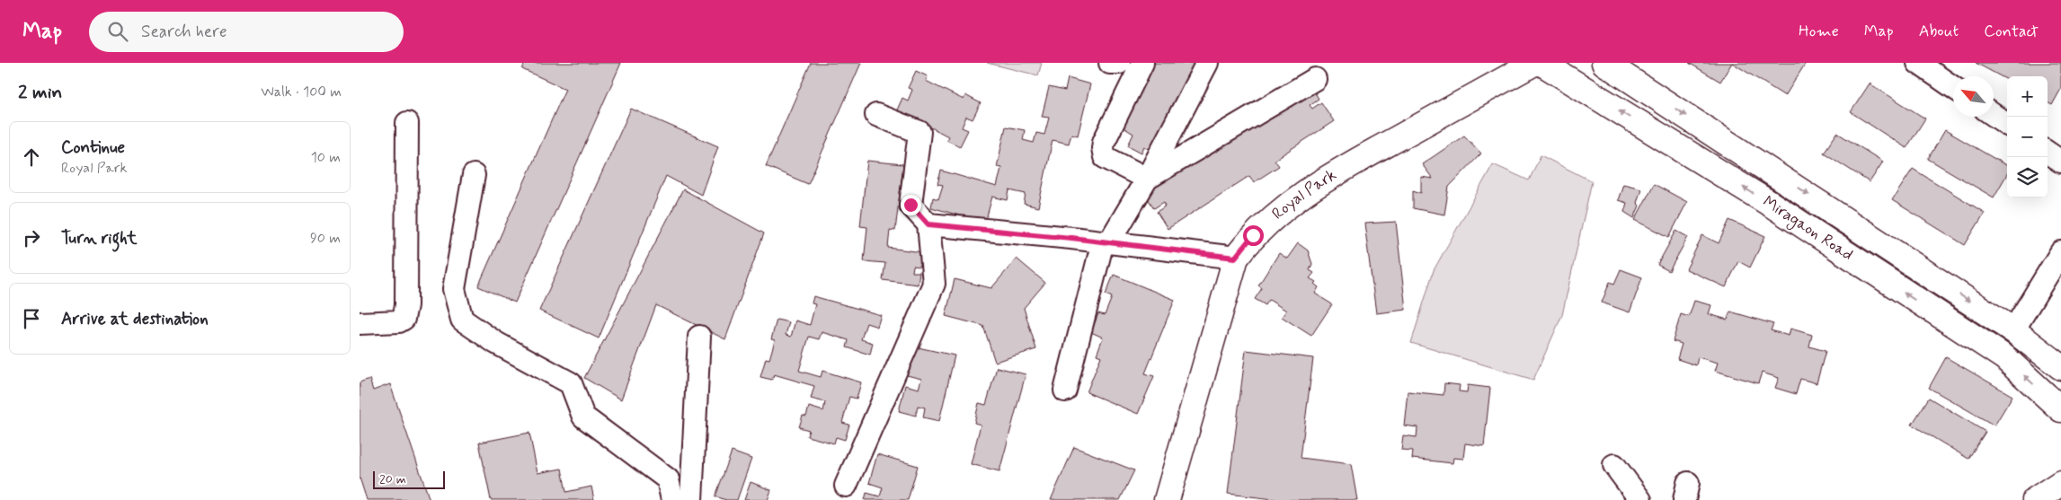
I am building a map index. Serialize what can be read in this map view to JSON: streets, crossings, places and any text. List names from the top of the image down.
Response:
{
  "streets": {
    "main road": ["Royal Park", "Miragaon Road"]
  },
  "scale_bar": "20 m",
  "north": "top left",
  "page": {
    "header": "Map",
    "search": "Search here",
    "nav": [
      "Home",
      "Map",
      "About",
      "Contact"
    ],
    "heading": ["2 min", "Walk · 100 m"],
    "map_buttons": ["+", "−"],
    "list": [
      ["Continue", "Royal Park", "10 m"],
      ["Turn right", "90 m"],
      "Arrive at destination"
    ],
    "scale": "20 m"
  }
}
